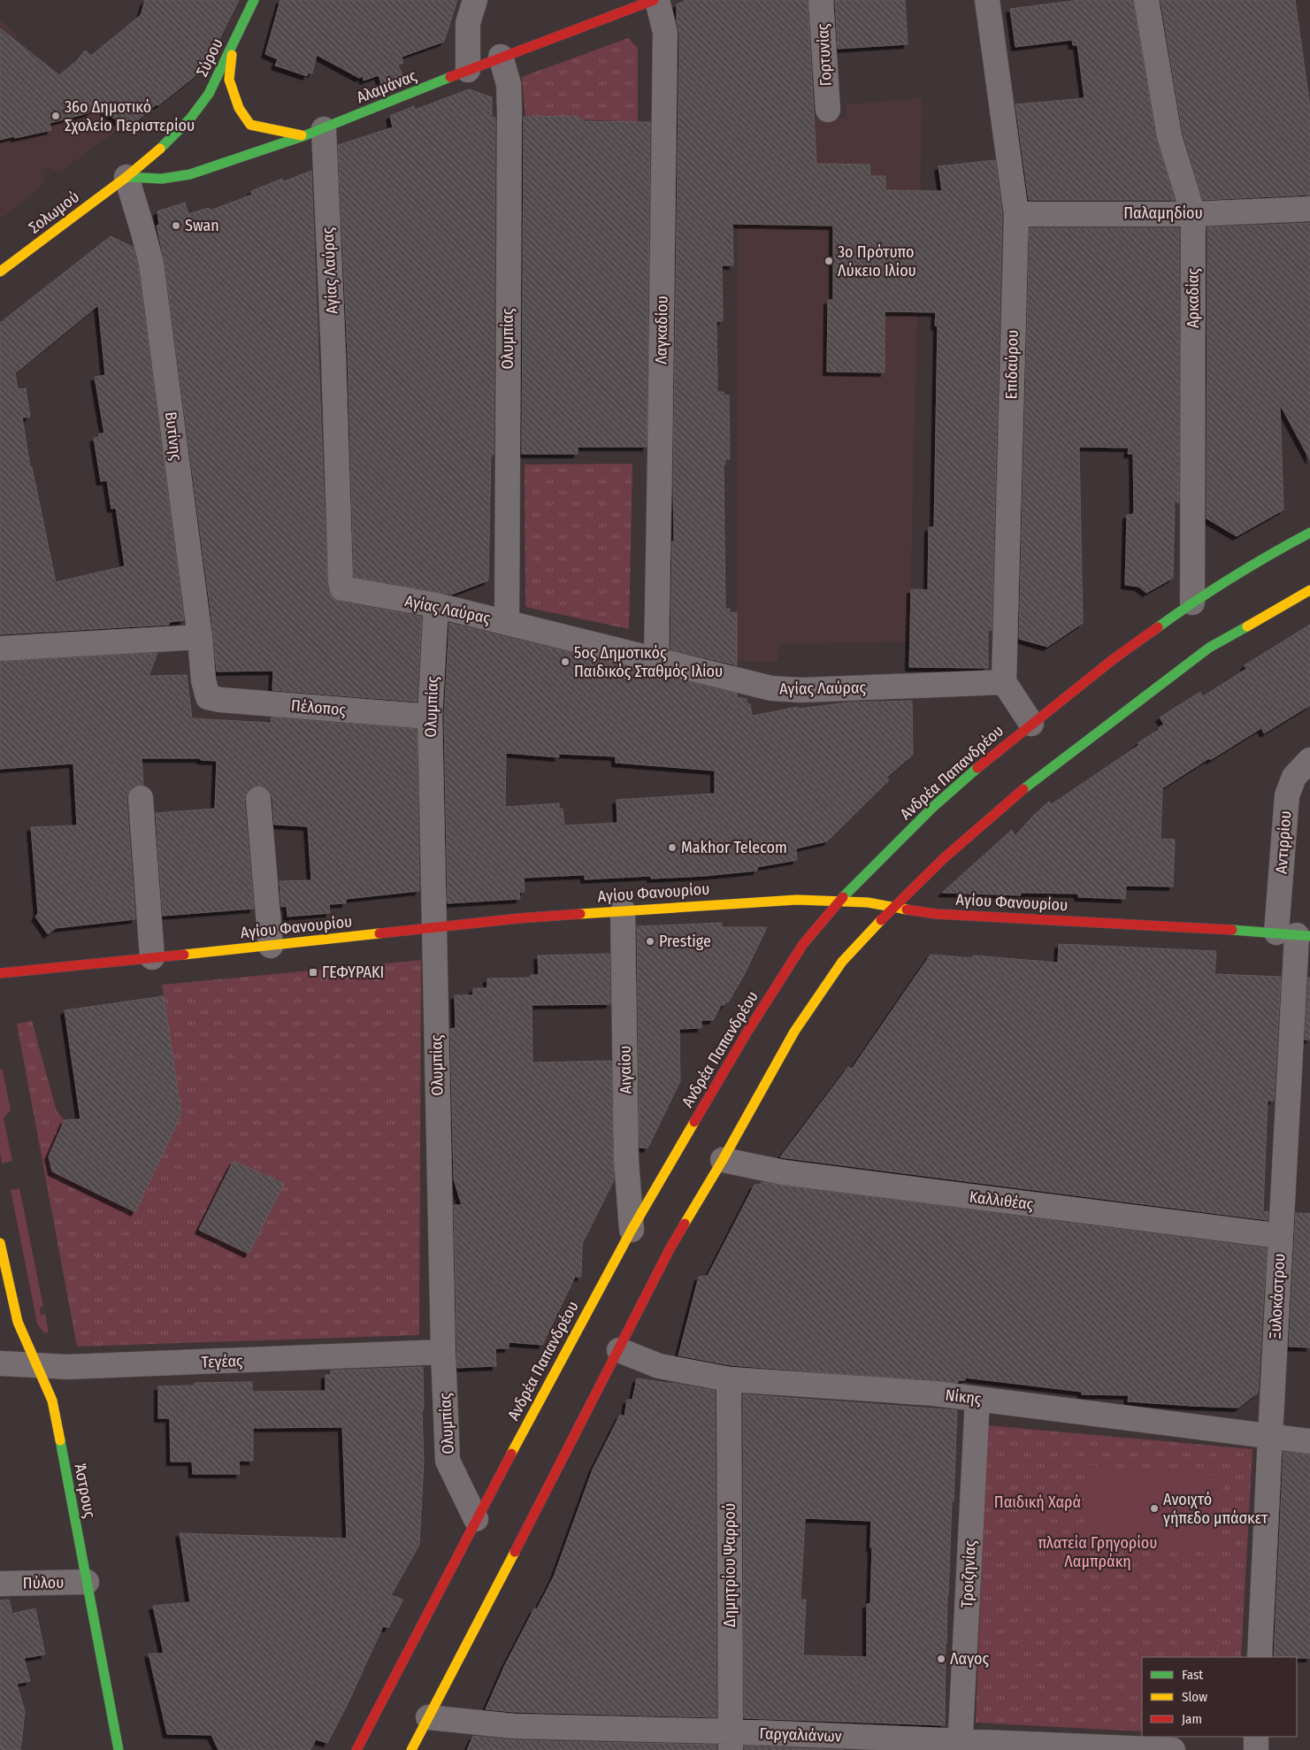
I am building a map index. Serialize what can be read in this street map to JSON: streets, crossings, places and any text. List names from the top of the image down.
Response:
{
  "streets": {
    "main road": [
      "Σύρου",
      "Αλαμάνας",
      "Σολωμού",
      "Ανδρέα Παπανδρέου",
      "Αγίου Φανουρίου",
      "Άστρους"
    ],
    "street": [
      "Γορτυνίας",
      "Παλαμηδίου",
      "Αγίας Λαύρας",
      "Αρκαδίας",
      "Λαγκαδίου",
      "Ολυμπίας",
      "Επιδαύρου",
      "Βυτίνης",
      "Πέλοπος",
      "Αντιρρίου",
      "Αιγαίου",
      "Καλλιθέας",
      "Ξυλοκάστρου",
      "Τεγέας",
      "Νίκης",
      "Δημητρίου Ψαρρού",
      "Τροιζηνίας",
      "Πύλου",
      "Γαργαλιάνων"
    ]
  },
  "crossings": [
    ["Σύρου", "Αλαμάνας"],
    ["Σύρου", "Σολωμού"],
    ["Σύρου", "Βυτίνης"],
    ["Αλαμάνας", "Σολωμού"],
    ["Αλαμάνας", "Αγίας Λαύρας"],
    ["Αλαμάνας", "Ολυμπίας"],
    ["Αλαμάνας", "Βυτίνης"],
    ["Σολωμού", "Βυτίνης"],
    ["Παλαμηδίου", "Αρκαδίας"],
    ["Παλαμηδίου", "Επιδαύρου"],
    ["Αγίας Λαύρας", "Λαγκαδίου"],
    ["Αγίας Λαύρας", "Ολυμπίας"],
    ["Αγίας Λαύρας", "Επιδαύρου"],
    ["Αρκαδίας", "Ανδρέα Παπανδρέου"],
    ["Ολυμπίας", "Πέλοπος"],
    ["Ολυμπίας", "Ανδρέα Παπανδρέου"],
    ["Ολυμπίας", "Αγίου Φανουρίου"],
    ["Ολυμπίας", "Τεγέας"],
    ["Βυτίνης", "Πέλοπος"],
    ["Ανδρέα Παπανδρέου", "Αγίου Φανουρίου"],
    ["Ανδρέα Παπανδρέου", "Αιγαίου"],
    ["Αντιρρίου", "Αγίου Φανουρίου"],
    ["Αντιρρίου", "Ξυλοκάστρου"],
    ["Αγίου Φανουρίου", "Αιγαίου"],
    ["Αγίου Φανουρίου", "Ξυλοκάστρου"],
    ["Καλλιθέας", "Ξυλοκάστρου"],
    ["Ξυλοκάστρου", "Νίκης"],
    ["Τεγέας", "Άστρους"],
    ["Νίκης", "Δημητρίου Ψαρρού"],
    ["Νίκης", "Τροιζηνίας"],
    ["Άστρους", "Πύλου"],
    ["Δημητρίου Ψαρρού", "Γαργαλιάνων"],
    ["Τροιζηνίας", "Γαργαλιάνων"]
  ],
  "parks": ["Παιδική Χαρά", "πλατεία Γρηγορίου Λαμπράκη"],
  "places": {
    "other": [
      "36ο Δημοτικό Σχολείο Περιστερίου",
      "Swan",
      "3ο Πρότυπο Λύκειο Ιλίου",
      "5ος Δημοτικός Παιδικός Σταθμός Ιλίου",
      "Makhor Telecom",
      "Prestige",
      "Ανοιχτό γήπεδο μπάσκετ",
      "Λαγος"
    ],
    "transit": ["ΓΕΦΥΡΑΚΙ"]
  },
  "legend": ["Fast", "Slow", "Jam"]
}
